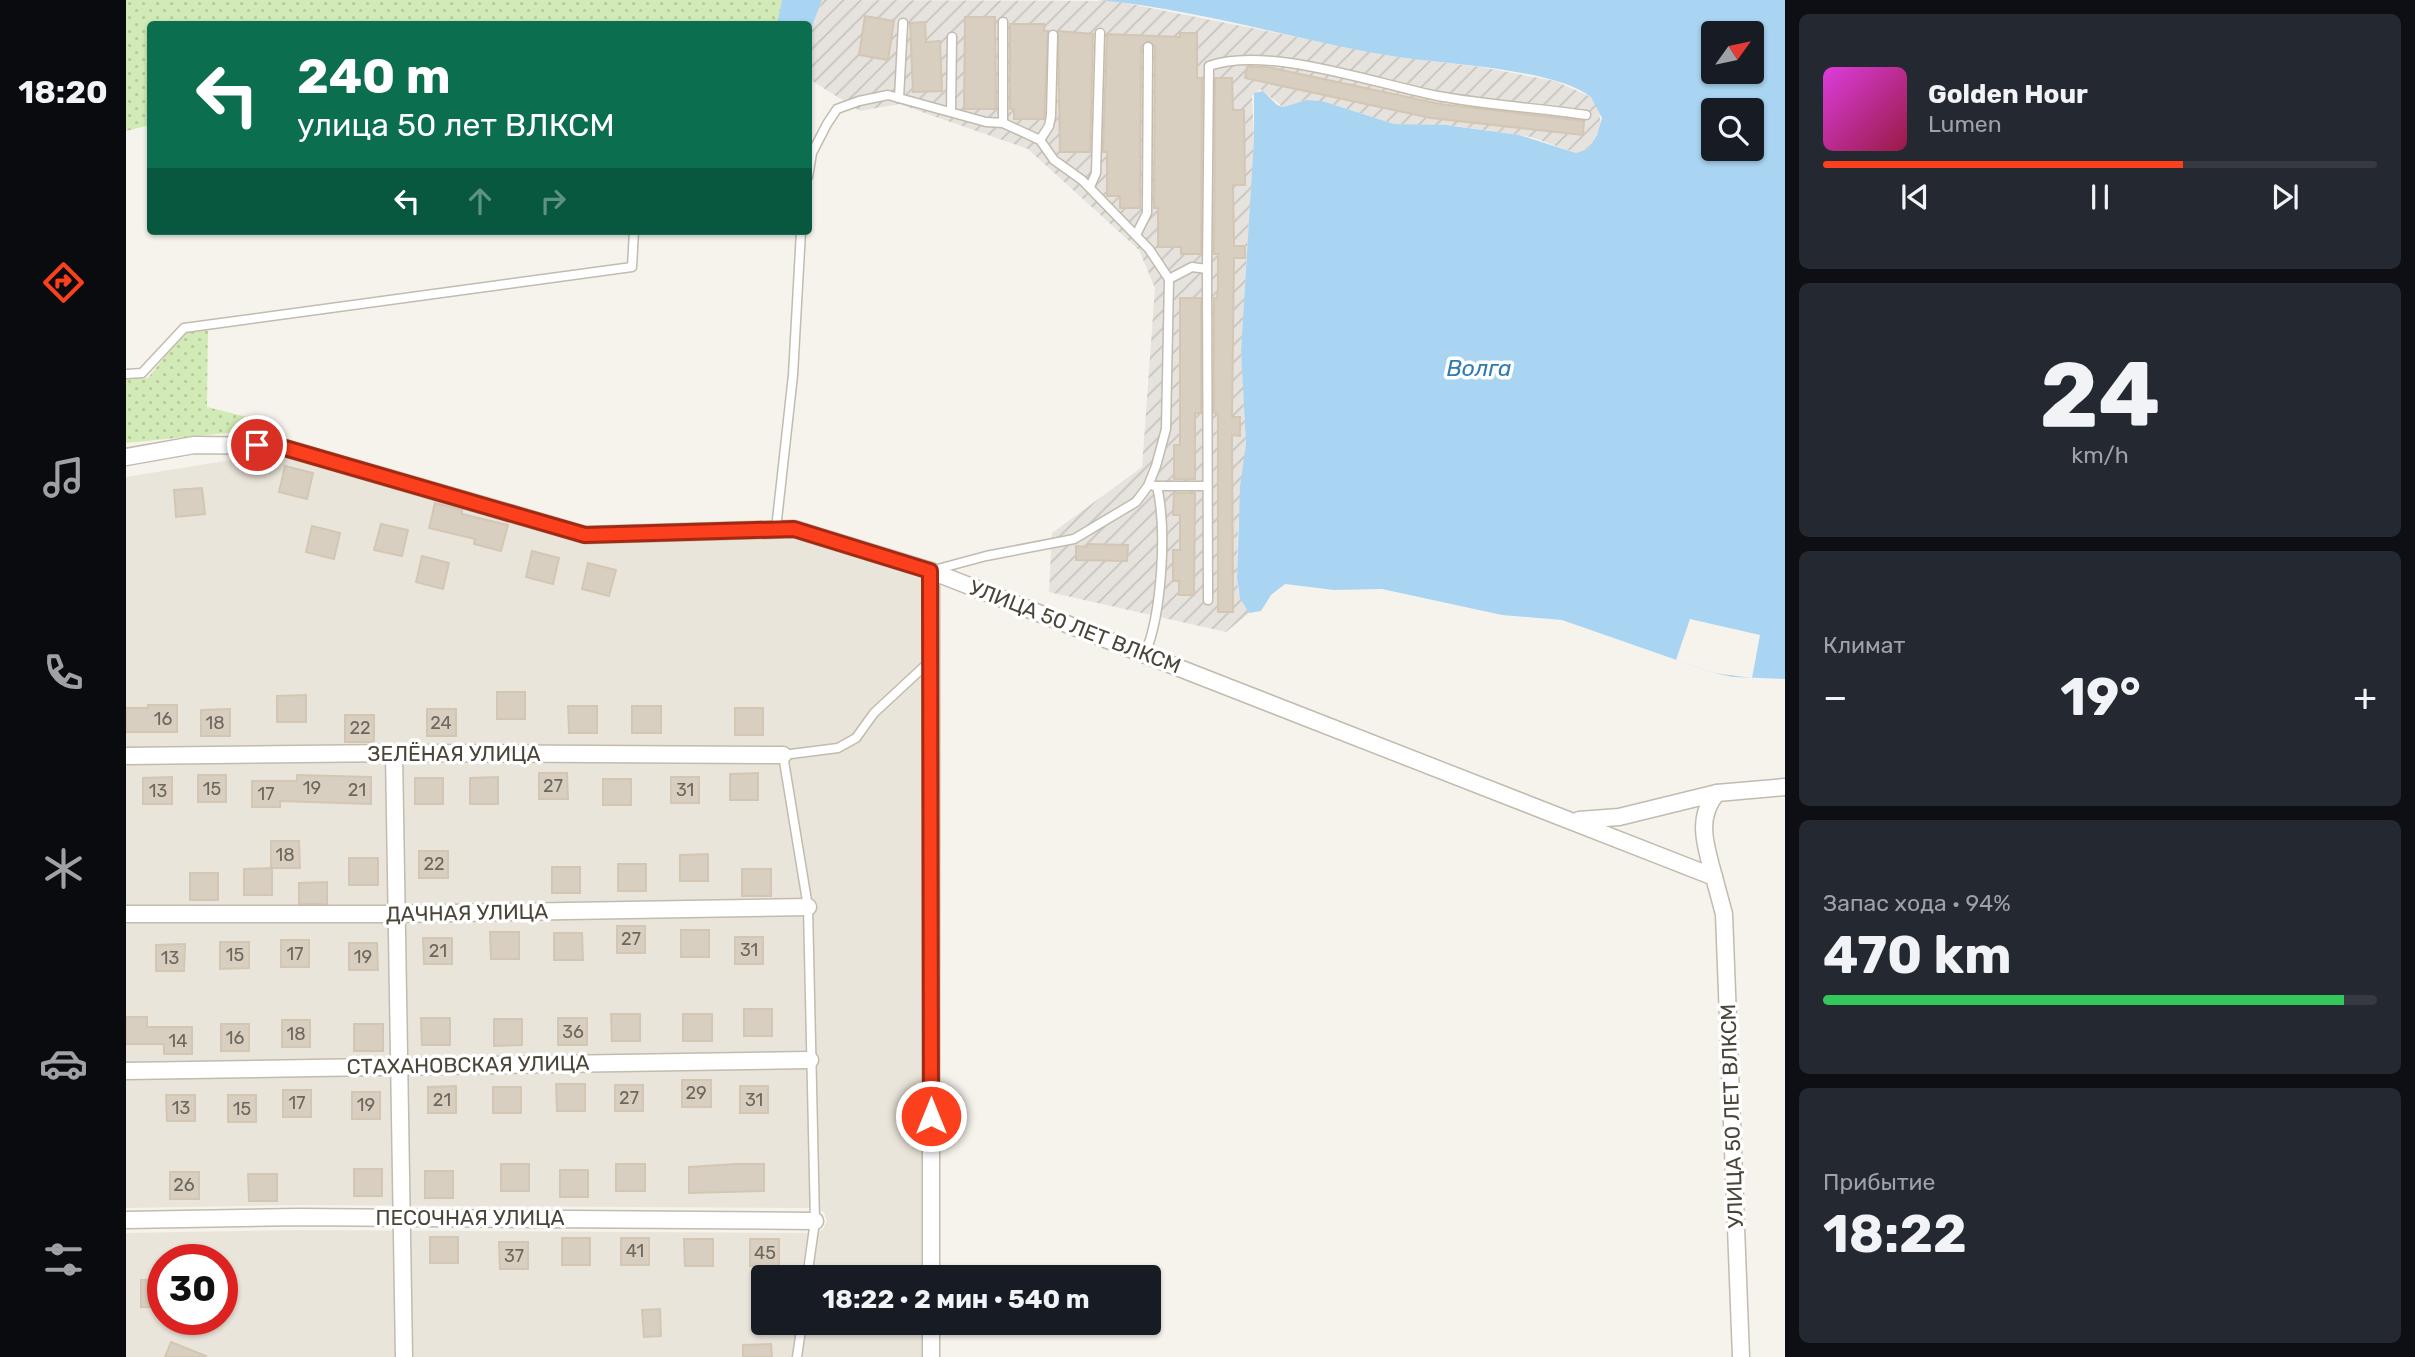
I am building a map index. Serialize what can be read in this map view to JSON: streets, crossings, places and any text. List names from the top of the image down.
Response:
{
  "streets": {
    "street": [
      "УЛИЦА 50 ЛЕТ ВЛКСМ",
      "ЗЕЛЁНАЯ УЛИЦА",
      "ДАЧНАЯ УЛИЦА",
      "СТАХАНОВСКАЯ УЛИЦА",
      "ПЕСОЧНАЯ УЛИЦА"
    ]
  },
  "water": ["Волга"],
  "house_numbers": [
    "16",
    "18",
    "24",
    "22",
    "27",
    "19",
    "15",
    "21",
    "31",
    "13",
    "17",
    "18",
    "22",
    "27",
    "31",
    "21",
    "17",
    "15",
    "19",
    "13",
    "36",
    "18",
    "16",
    "14",
    "29",
    "27",
    "21",
    "31",
    "17",
    "19",
    "13",
    "15",
    "26",
    "41",
    "45",
    "37"
  ],
  "north": "top right",
  "page": {
    "tabs": "18:20",
    "turn": ["240 m", "улица 50 лет ВЛКСМ"],
    "song": ["Golden Hour", "Lumen"],
    "tile": [
      ["24", "km/h"],
      "Климат",
      ["Запас хода · 94%", "470 km"],
      ["Прибытие", "18:22"]
    ],
    "heat": ["−", "19°", "+"],
    "limit": "30",
    "trip": "18:22 · 2 мин · 540 m"
  }
}
